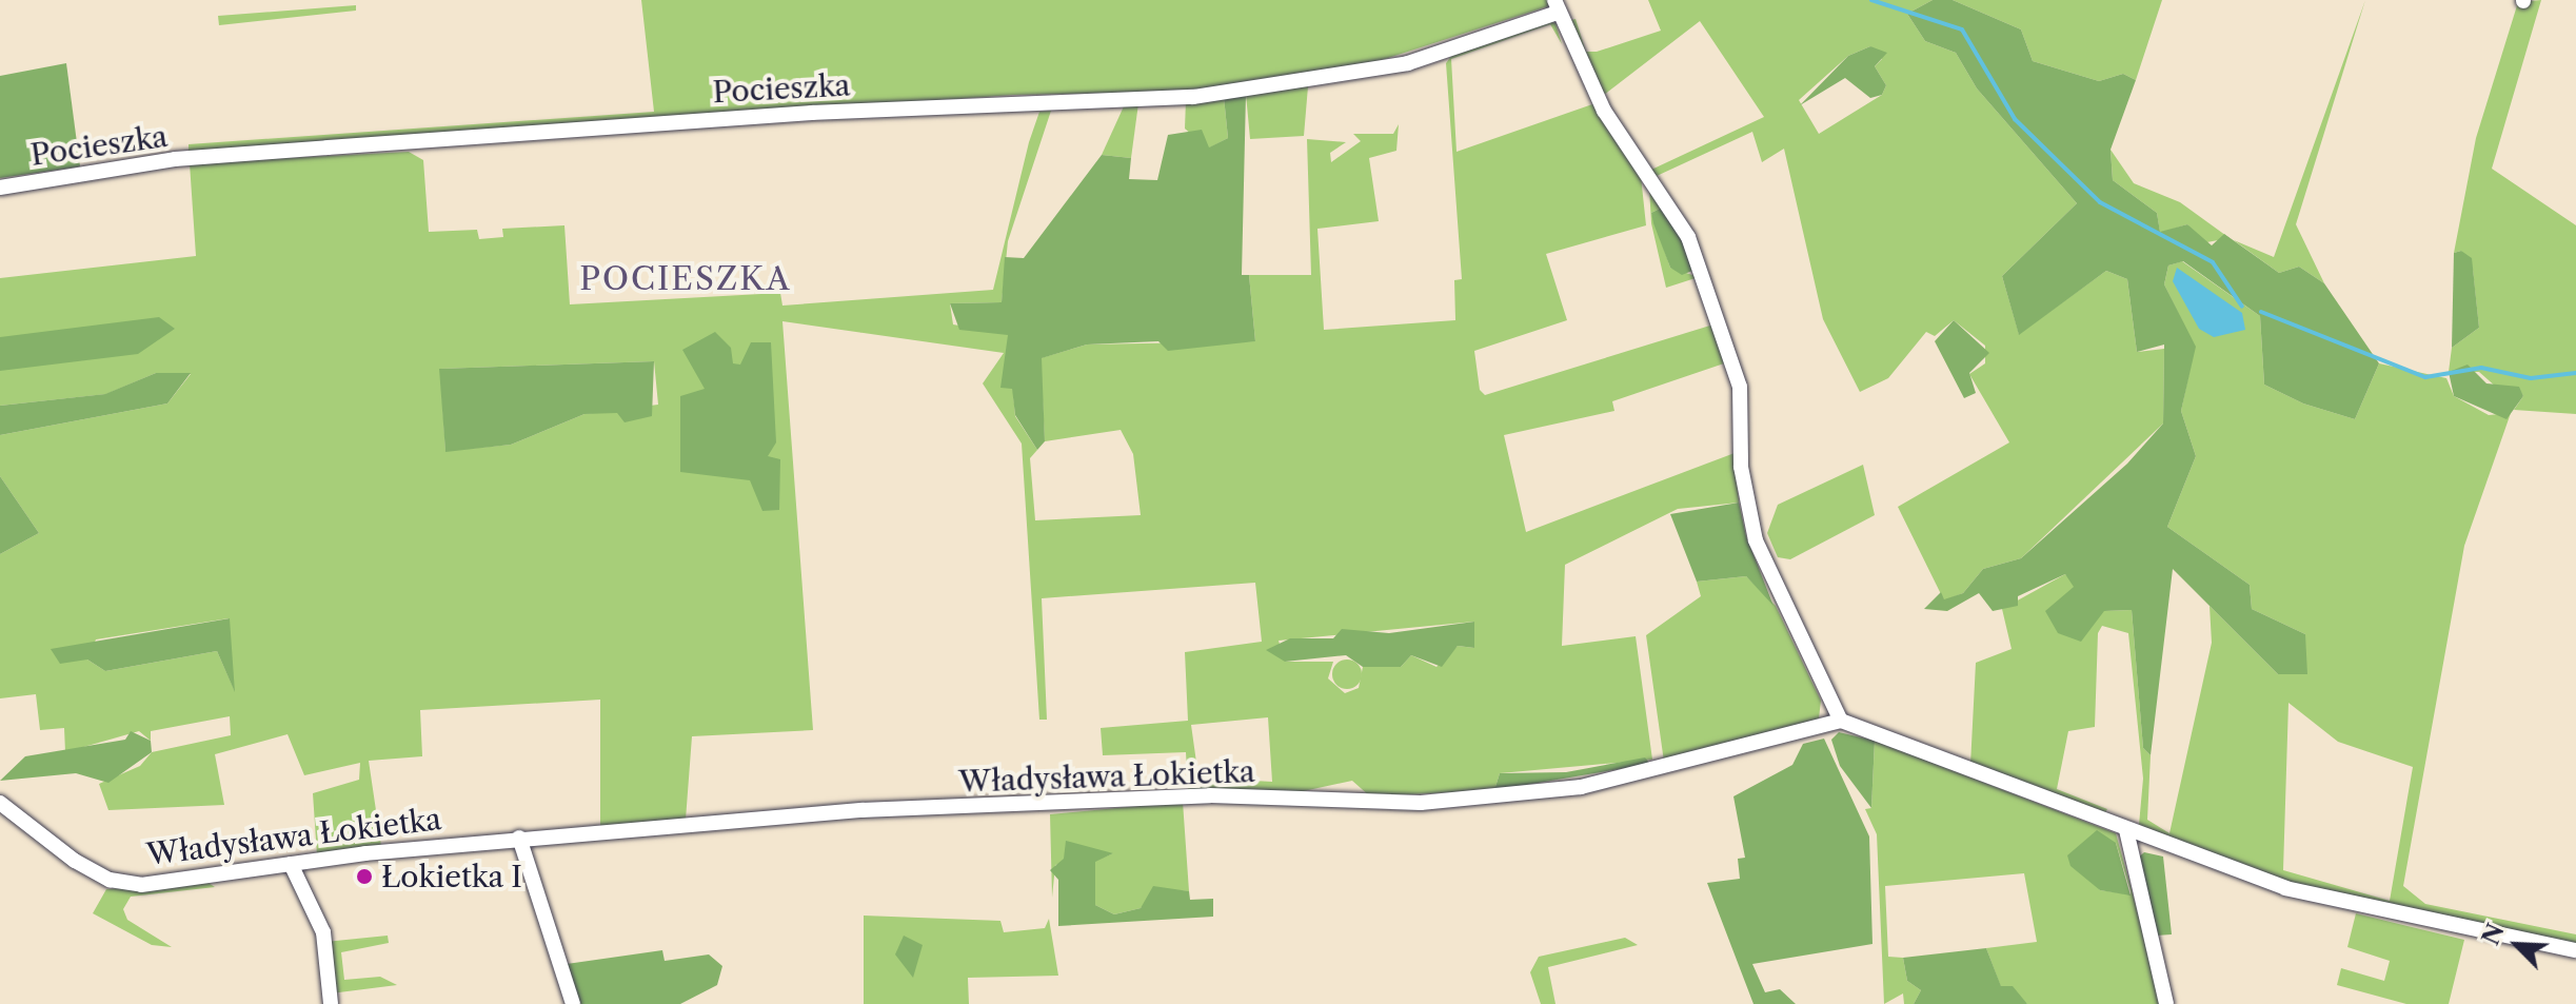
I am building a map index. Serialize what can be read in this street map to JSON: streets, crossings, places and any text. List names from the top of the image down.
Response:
{
  "streets": {
    "street": ["Pocieszka", "Władysława Łokietka"]
  },
  "districts": ["POCIESZKA"],
  "places": ["Łokietka I"],
  "north": "top left"
}
